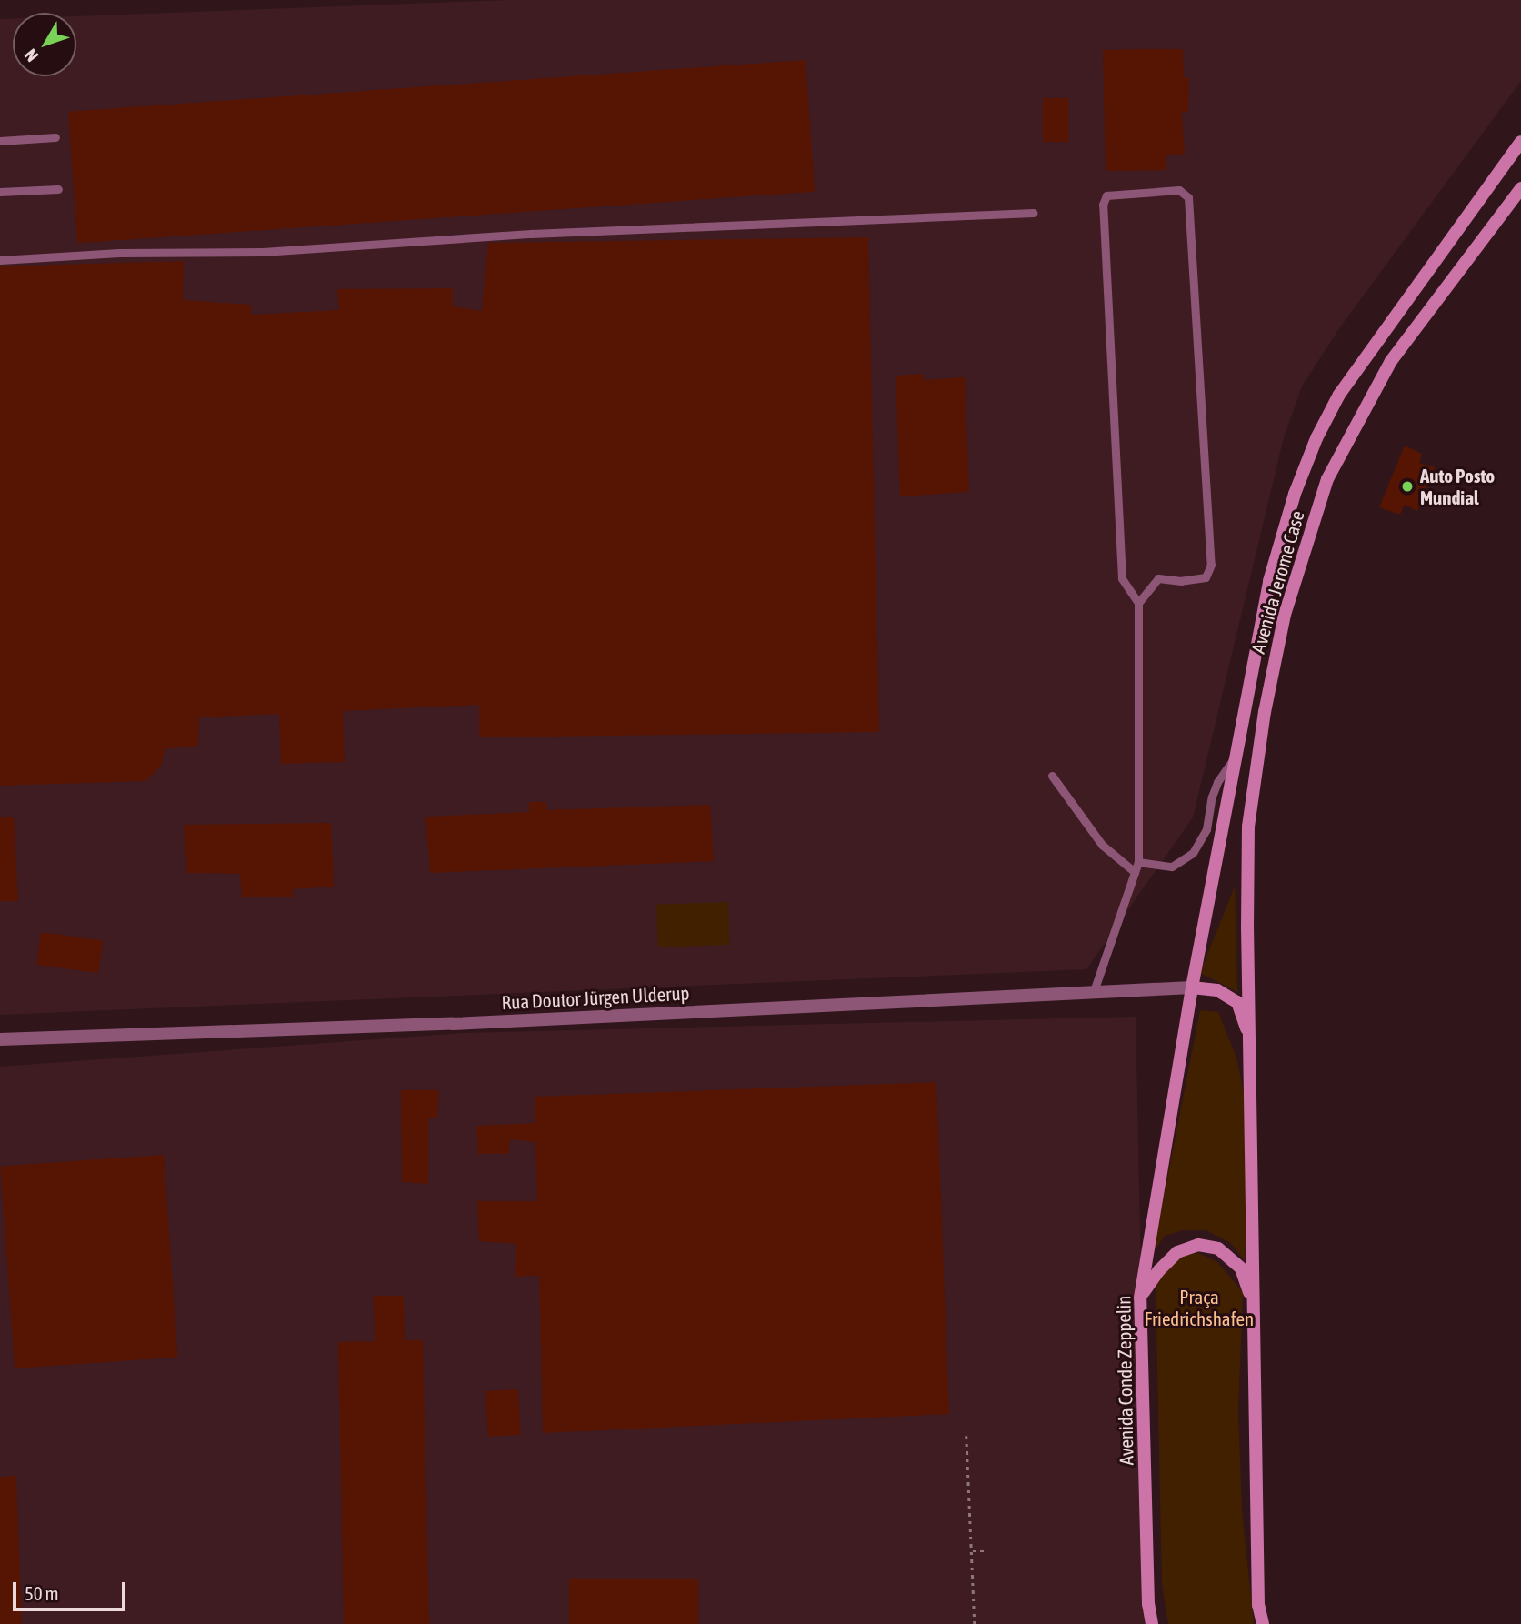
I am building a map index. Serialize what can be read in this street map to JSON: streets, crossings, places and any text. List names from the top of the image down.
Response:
{
  "streets": {
    "main road": ["Avenida Jerome Case", "Avenida Conde Zeppelin"],
    "street": ["Rua Doutor Jürgen Ulderup"]
  },
  "crossings": [
    ["Avenida Jerome Case", "Rua Doutor Jürgen Ulderup"],
    ["Avenida Jerome Case", "Avenida Conde Zeppelin"],
    ["Rua Doutor Jürgen Ulderup", "Avenida Conde Zeppelin"]
  ],
  "parks": ["Praça Friedrichshafen"],
  "places": ["Auto Posto Mundial"],
  "scale_bar": "50 m",
  "north": "bottom left"
}
